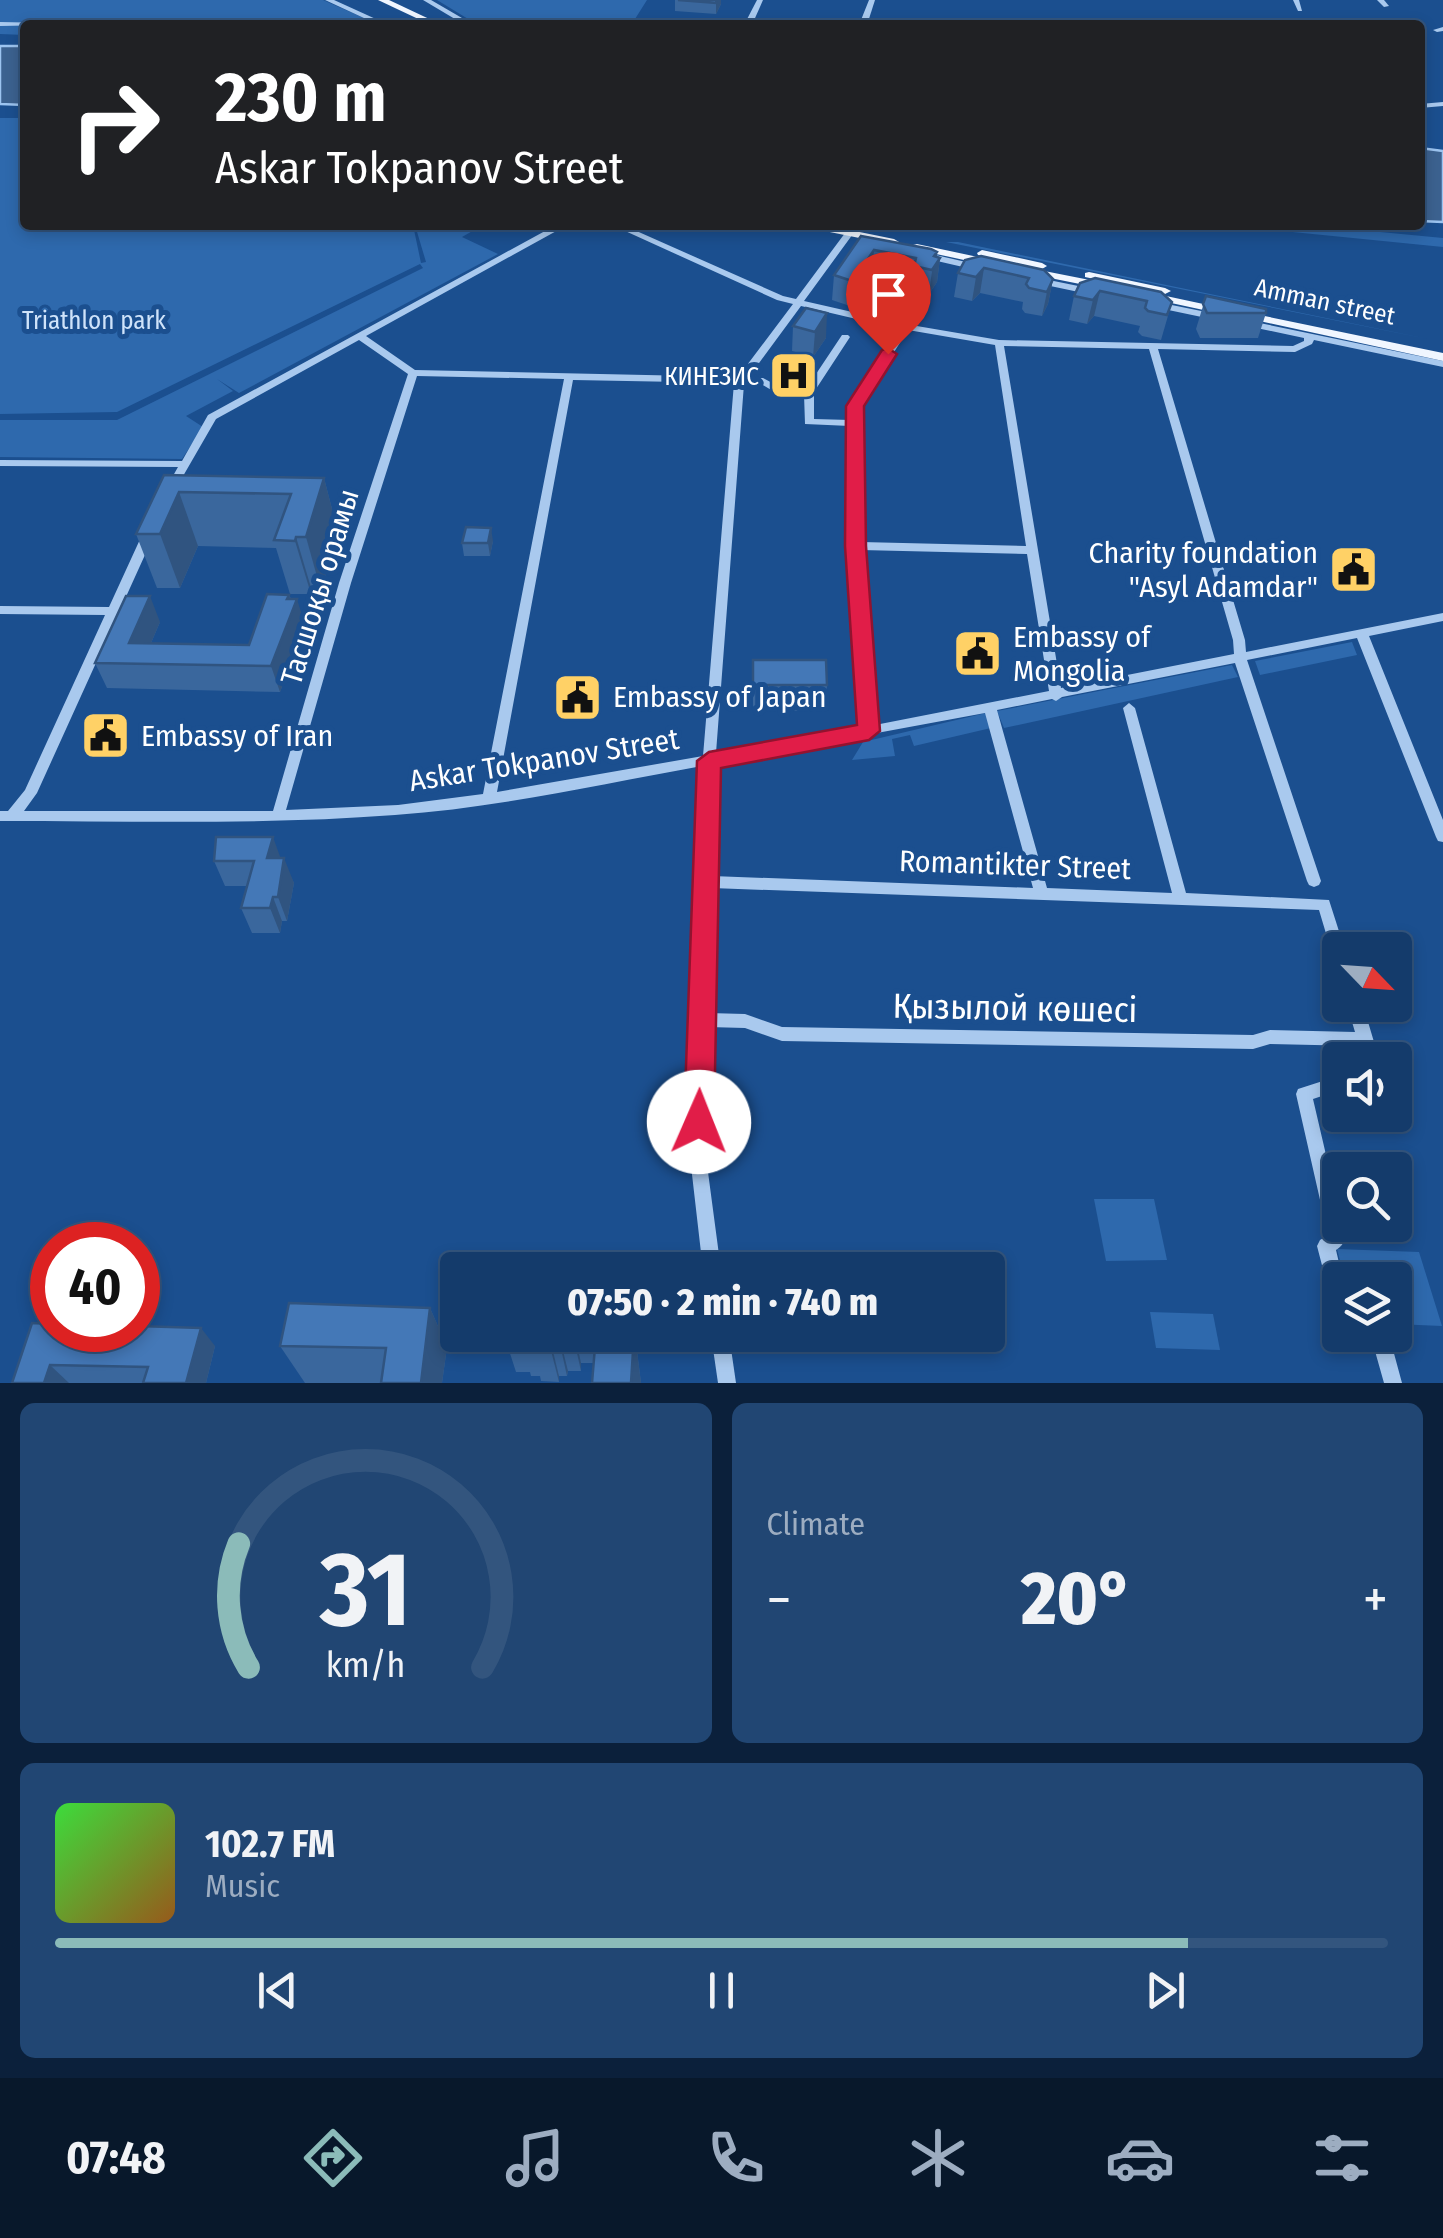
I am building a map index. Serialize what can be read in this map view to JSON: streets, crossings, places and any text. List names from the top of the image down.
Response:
{
  "streets": {
    "main road": ["Amman street"],
    "street": [
      "Тасшоқы орамы",
      "Askar Tokpanov Street",
      "Romantikter Street",
      "Қызылой көшесі"
    ]
  },
  "crossings": [
    ["Тасшоқы орамы", "Askar Tokpanov Street"]
  ],
  "parks": ["Triathlon park"],
  "places": {
    "hospital": ["КИНЕЗИС"],
    "public building": [
      "Charity foundation \"Asyl Adamdar\"",
      "Embassy of Mongolia",
      "Embassy of Japan",
      "Embassy of Iran"
    ]
  },
  "north": "bottom right",
  "page": {
    "turn": ["230 m", "Askar Tokpanov Street"],
    "limit": "40",
    "trip": "07:50 · 2 min · 740 m",
    "tile": "Climate",
    "heat": ["−", "20°", "+"],
    "song": ["102.7 FM", "Music"],
    "tabs": "07:48",
    "gauge": ["31", "km/h"]
  }
}
